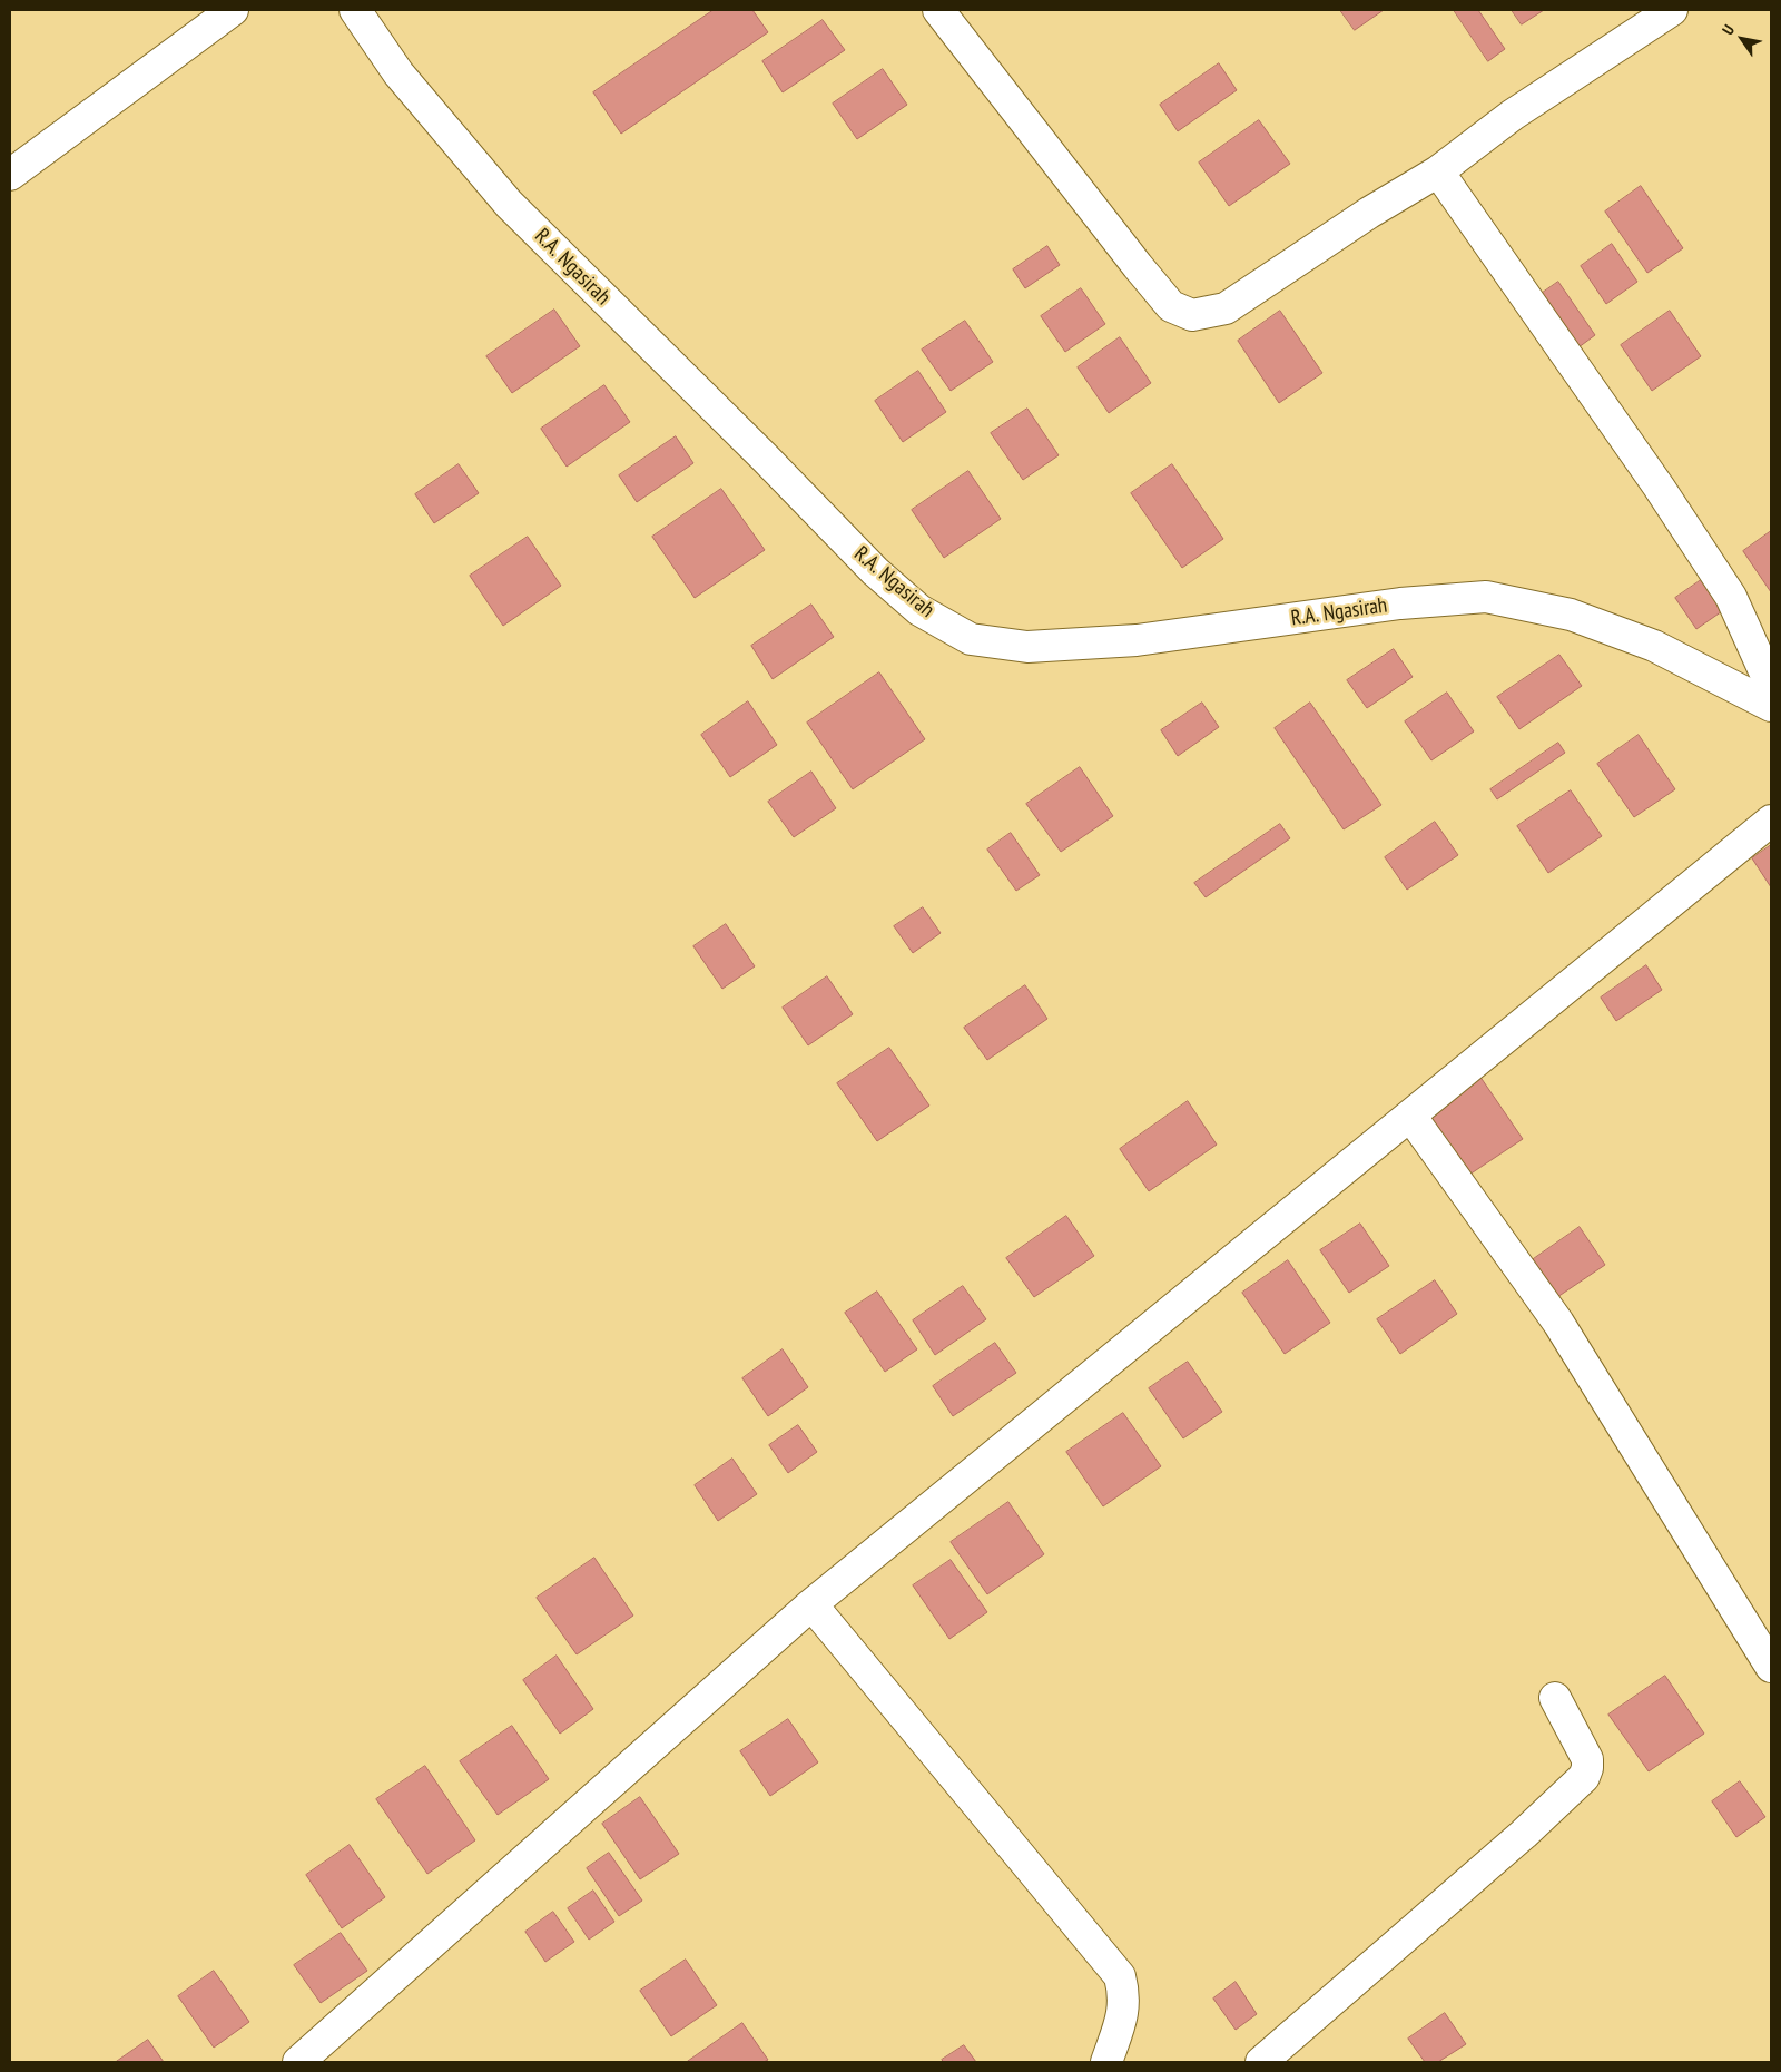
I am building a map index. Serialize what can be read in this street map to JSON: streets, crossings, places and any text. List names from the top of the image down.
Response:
{
  "streets": {
    "street": ["R.A. Ngasirah"]
  },
  "north": "top left"
}
